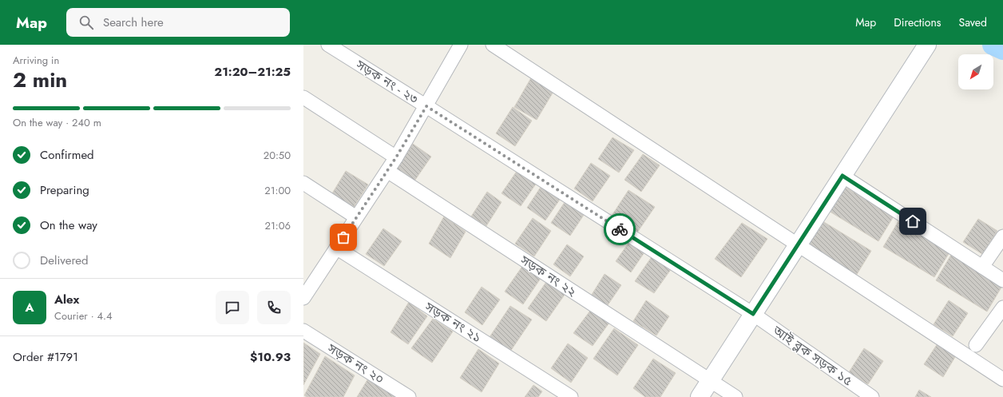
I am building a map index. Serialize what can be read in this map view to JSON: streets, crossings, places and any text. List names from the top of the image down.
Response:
{
  "streets": {
    "street": [
      "সড়ক নং - ২৩",
      "সড়ক নং ২২",
      "সড়ক নং ২১",
      "আই ব্লক সড়ক ১৫",
      "সড়ক নং ২০"
    ]
  },
  "crossings": [
    ["সড়ক নং - ২৩", "আই ব্লক সড়ক ১৫"]
  ],
  "north": "bottom left",
  "page": {
    "header": "Map",
    "search": "Search here",
    "nav": ["Map", "Directions", "Saved"],
    "heading": ["2 min", "Arriving in", "21:20–21:25"],
    "panel": [
      "Alex",
      "Courier · 4.4",
      "Order #1791",
      "$10.93"
    ],
    "bar": "On the way · 240 m",
    "list": [
      ["Confirmed", "20:50"],
      ["Preparing", "21:00"],
      ["On the way", "21:06"],
      "Delivered"
    ],
    "round": "A"
  }
}
